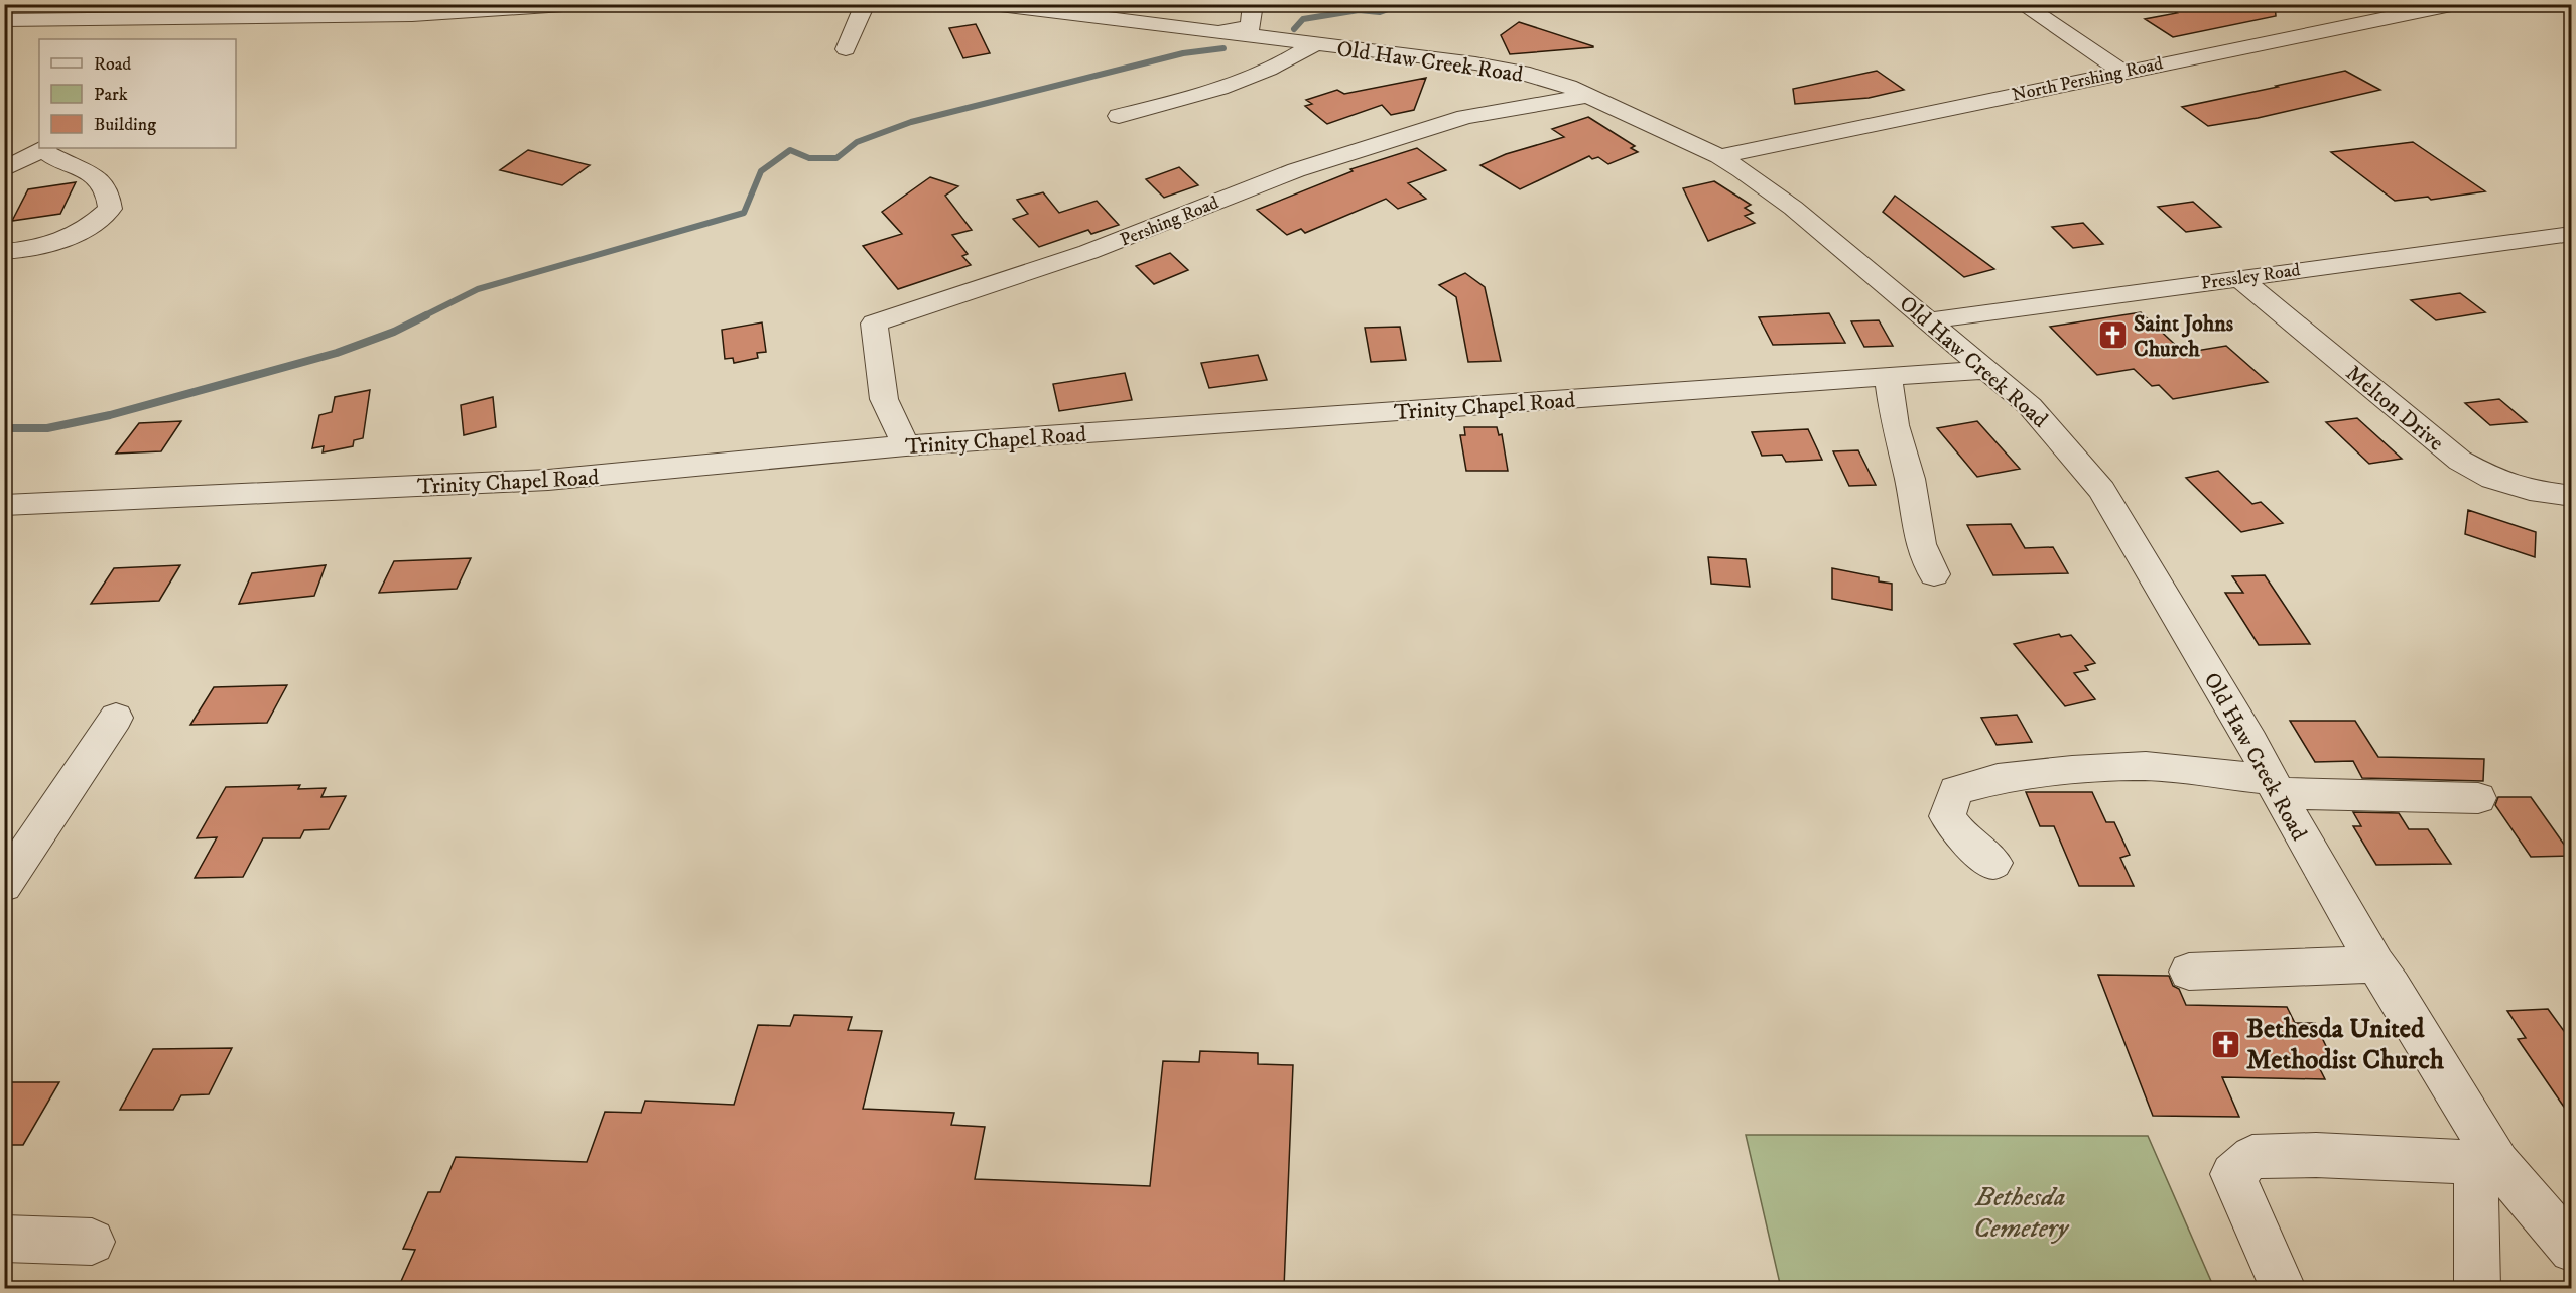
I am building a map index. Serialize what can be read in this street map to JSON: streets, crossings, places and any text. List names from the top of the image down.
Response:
{
  "streets": {
    "street": [
      "Old Haw Creek Road",
      "North Pershing Road",
      "Pershing Road",
      "Pressley Road",
      "Trinity Chapel Road",
      "Melton Drive"
    ]
  },
  "crossings": [
    ["Old Haw Creek Road", "North Pershing Road"],
    ["Old Haw Creek Road", "Pershing Road"],
    ["Old Haw Creek Road", "Pressley Road"],
    ["Old Haw Creek Road", "Trinity Chapel Road"],
    ["Pershing Road", "Trinity Chapel Road"],
    ["Pressley Road", "Melton Drive"]
  ],
  "parks": ["Bethesda Cemetery"],
  "places": {
    "church": ["Saint Johns Church", "Bethesda United Methodist Church"]
  },
  "legend": ["Road", "Park", "Building"]
}
